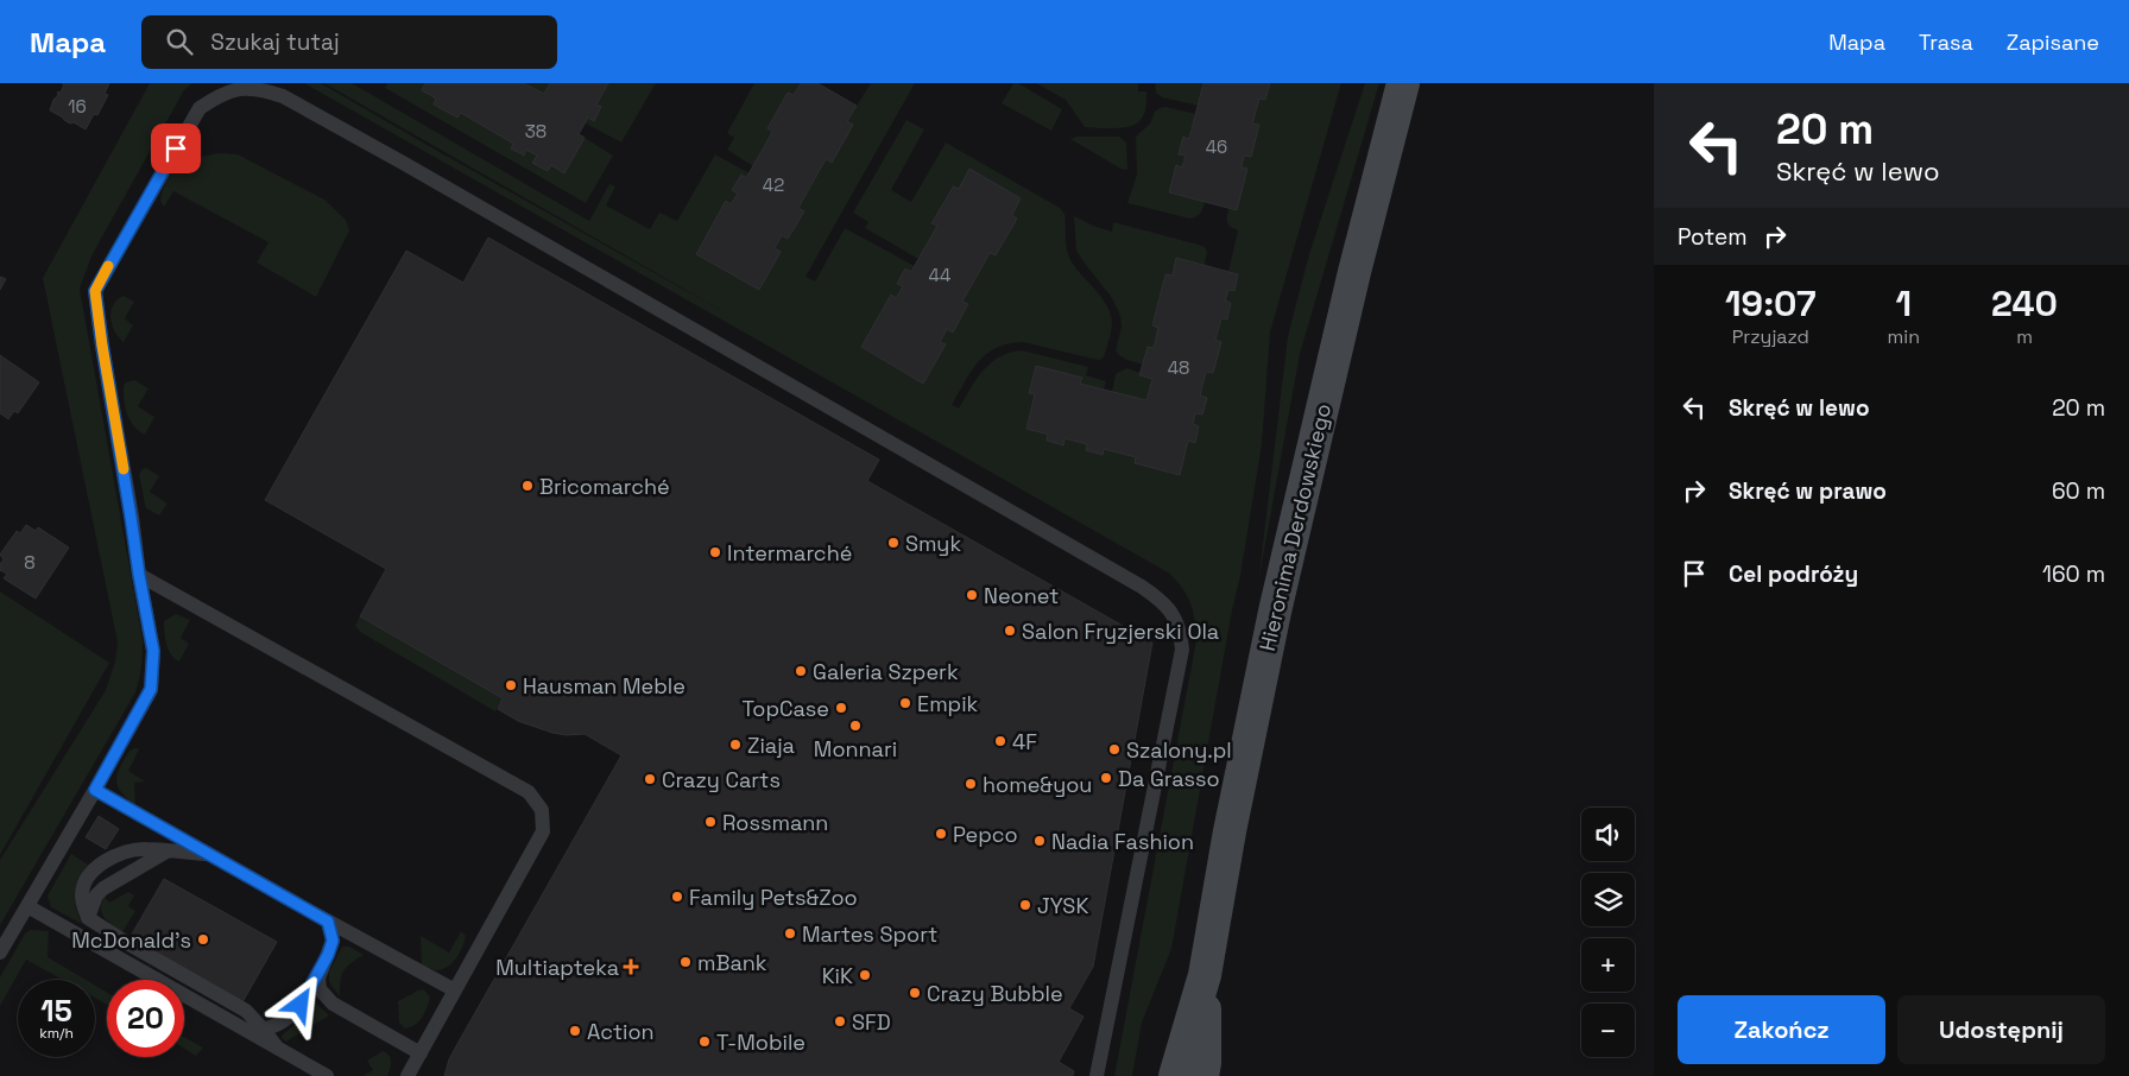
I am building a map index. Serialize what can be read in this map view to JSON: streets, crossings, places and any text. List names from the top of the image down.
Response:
{
  "streets": {
    "main road": ["Hieronima Derdowskiego"]
  },
  "places": {
    "other": [
      "Bricomarché",
      "Smyk",
      "Intermarché",
      "Neonet",
      "Salon Fryzjerski Ola",
      "Galeria Szperk",
      "Hausman Meble",
      "Empik",
      "TopCase",
      "Monnari",
      "4F",
      "Ziaja",
      "Szalony.pl",
      "Da Grasso",
      "Crazy Carts",
      "home&you",
      "Rossmann",
      "Pepco",
      "Nadia Fashion",
      "Family Pets&Zoo",
      "JYSK",
      "Martes Sport",
      "McDonald's",
      "mBank",
      "KiK",
      "Crazy Bubble",
      "SFD",
      "Action",
      "T-Mobile"
    ],
    "health": ["Multiapteka"]
  },
  "house_numbers": [
    "16",
    "38",
    "46",
    "42",
    "44",
    "48",
    "8"
  ],
  "page": {
    "header": "Mapa",
    "search": "Szukaj tutaj",
    "nav": ["Mapa", "Trasa", "Zapisane"],
    "turn": ["20 m", "Skręć w lewo"],
    "then": "Potem",
    "eta": [
      "19:07",
      "Przyjazd",
      "1",
      "min",
      "240",
      "m"
    ],
    "list": [
      {
        "name": "Skręć w lewo",
        "value": "20 m"
      },
      {
        "name": "Skręć w prawo",
        "value": "60 m"
      },
      {
        "name": "Cel podróży",
        "value": "160 m"
      }
    ],
    "map_buttons": ["+", "−"],
    "speed": "15 km/h",
    "limit": "20",
    "buttons": ["Zakończ", "Udostępnij"]
  }
}
